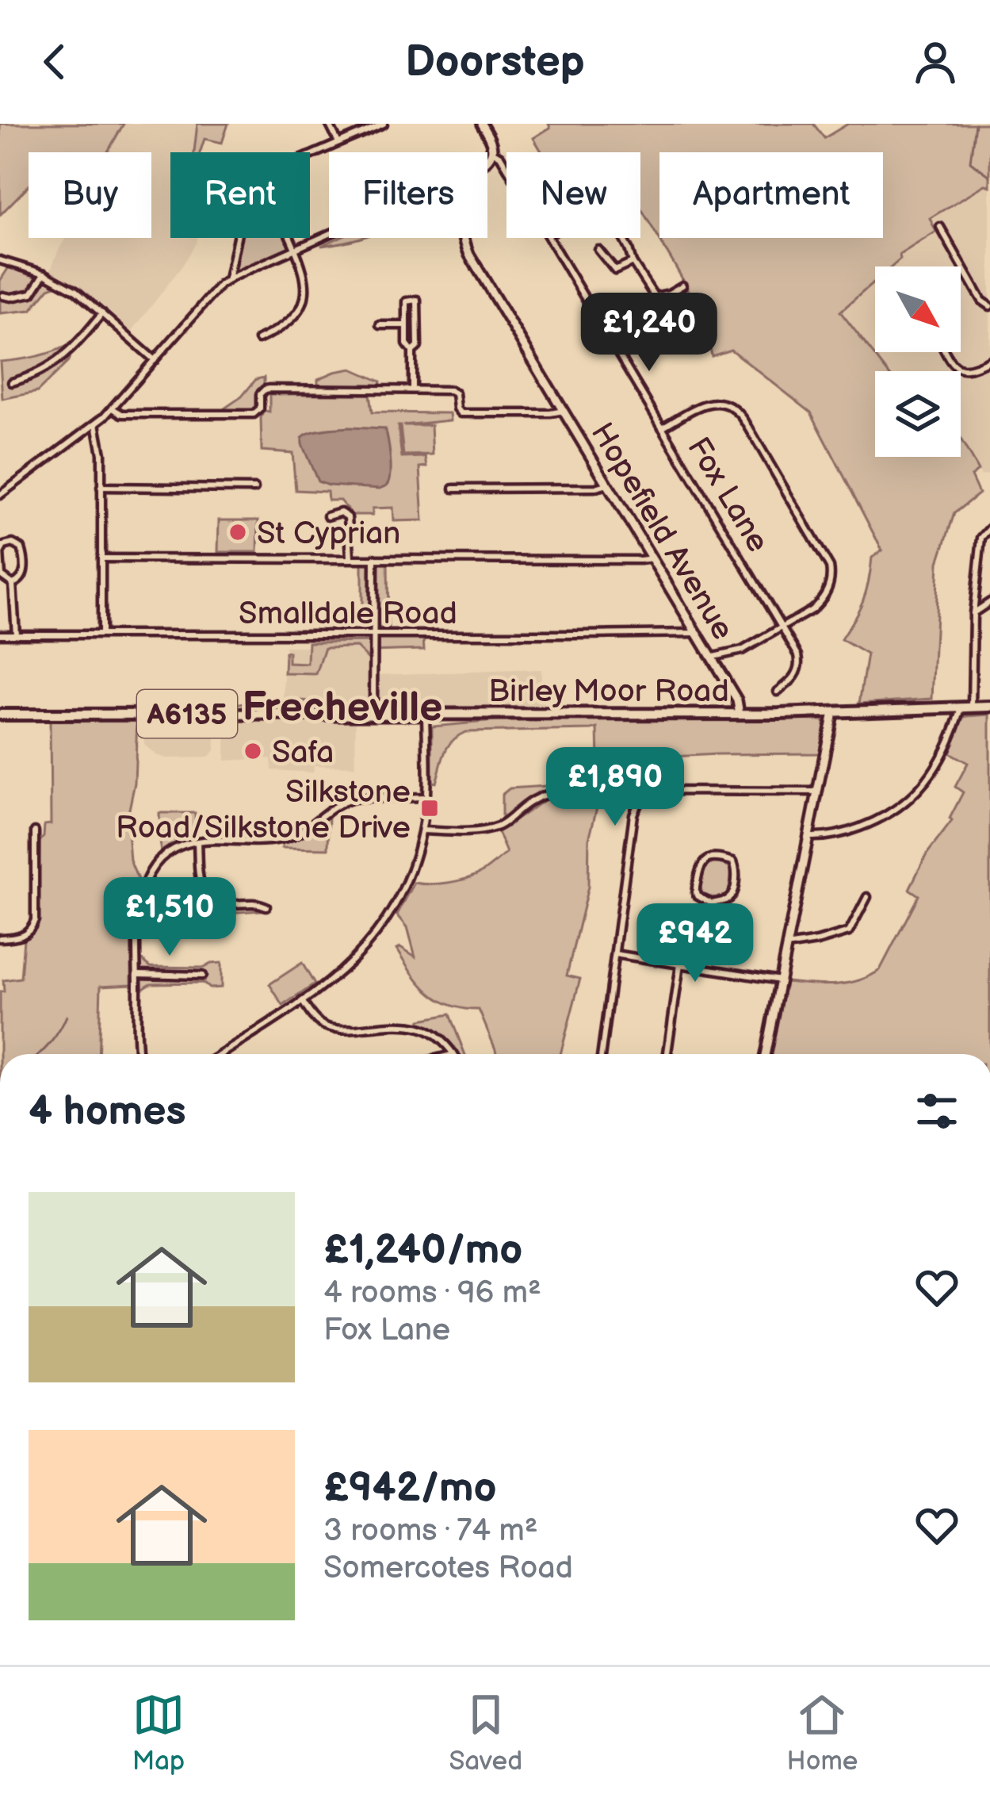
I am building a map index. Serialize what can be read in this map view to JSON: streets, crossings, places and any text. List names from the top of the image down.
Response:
{
  "streets": {
    "main road": ["Birley Moor Road", "A6135"],
    "street": ["Fox Lane", "Hopefield Avenue", "Smalldale Road"]
  },
  "crossings": [
    ["Hopefield Avenue", "Smalldale Road"],
    ["Hopefield Avenue", "Birley Moor Road"]
  ],
  "districts": ["Frecheville"],
  "places": {
    "other": ["St Cyprian", "Safa"],
    "transit": ["Silkstone Road/Silkstone Drive"]
  },
  "north": "bottom right",
  "page": {
    "header": "Doorstep",
    "chip": [
      "Buy",
      "Rent",
      "Filters",
      "New",
      "Apartment"
    ],
    "price": [
      "£1,240",
      "£1,890",
      "£1,510",
      "£942"
    ],
    "heading": "4 homes",
    "list": [
      {
        "name": "£1,240/mo",
        "note": "4 rooms · 96 m² · Fox Lane"
      },
      {
        "name": "£942/mo",
        "note": "3 rooms · 74 m² · Somercotes Road"
      }
    ],
    "tabs": ["Map", "Saved", "Home"]
  }
}
